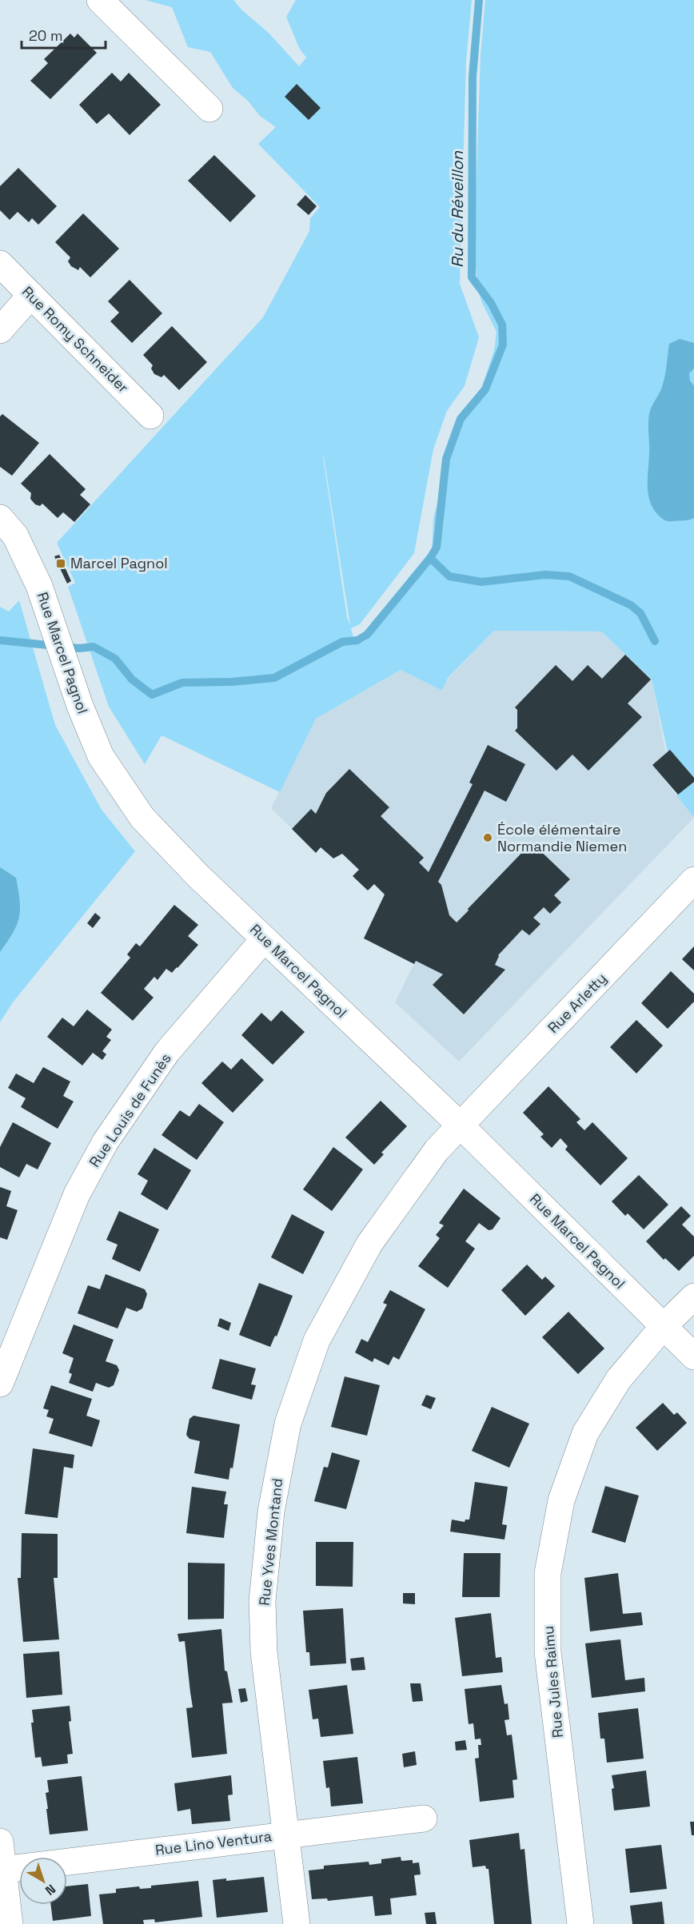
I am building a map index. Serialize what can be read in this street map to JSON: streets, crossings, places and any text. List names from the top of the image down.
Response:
{
  "streets": {
    "street": [
      "Rue Romy Schneider",
      "Rue Marcel Pagnol",
      "Rue Arletty",
      "Rue Louis de Funès",
      "Rue Yves Montand",
      "Rue Jules Raimu",
      "Rue Lino Ventura"
    ]
  },
  "crossings": [
    ["Rue Marcel Pagnol", "Rue Arletty"],
    ["Rue Marcel Pagnol", "Rue Louis de Funès"],
    ["Rue Marcel Pagnol", "Rue Yves Montand"],
    ["Rue Marcel Pagnol", "Rue Jules Raimu"],
    ["Rue Arletty", "Rue Yves Montand"],
    ["Rue Yves Montand", "Rue Lino Ventura"]
  ],
  "water": ["Ru du Réveillon"],
  "places": {
    "transit": ["Marcel Pagnol"],
    "other": ["École élémentaire Normandie Niemen"]
  },
  "scale_bar": "20 m",
  "north": "bottom right"
}
